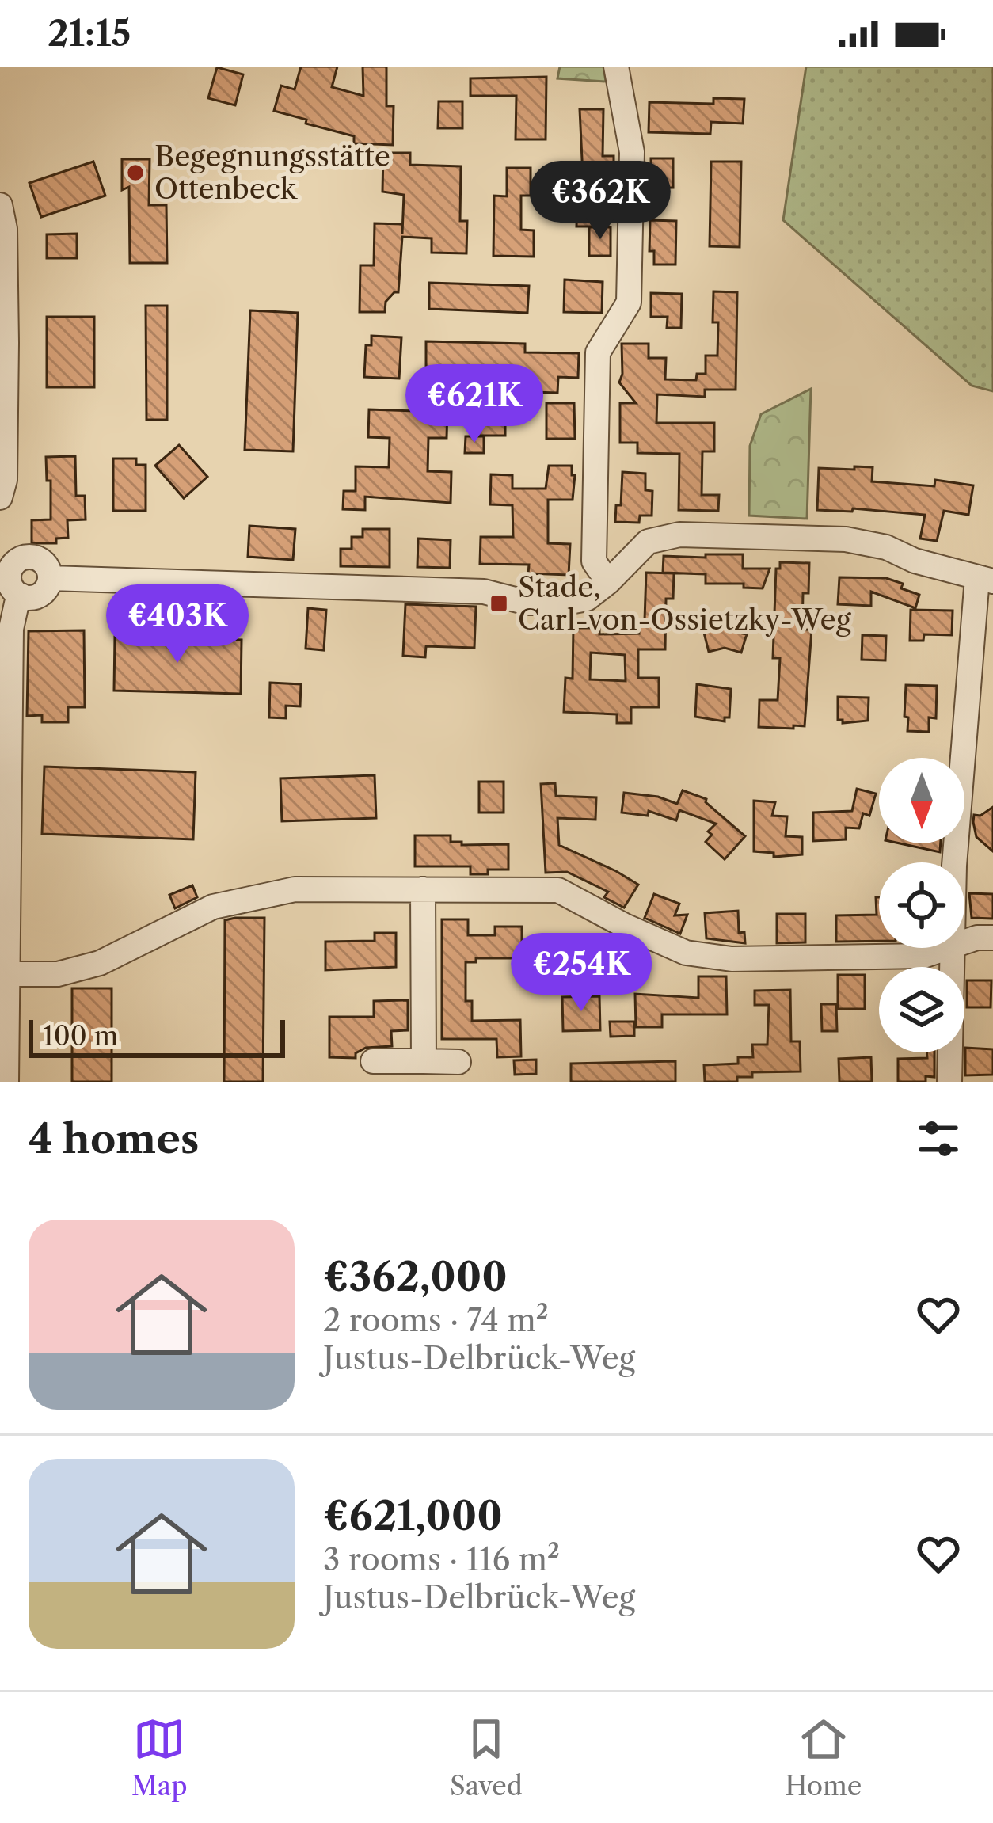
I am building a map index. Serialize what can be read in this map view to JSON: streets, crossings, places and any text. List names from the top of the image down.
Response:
{
  "places": {
    "other": ["Begegnungsstätte Ottenbeck"],
    "transit": ["Stade, Carl-von-Ossietzky-Weg"]
  },
  "scale_bar": "100 m",
  "north": "bottom",
  "page": {
    "status": "21:15",
    "price": [
      "€362K",
      "€621K",
      "€403K",
      "€254K"
    ],
    "scale": "100 m",
    "heading": "4 homes",
    "list": [
      {
        "name": "€362,000",
        "note": "2 rooms · 74 m² · Justus-Delbrück-Weg"
      },
      {
        "name": "€621,000",
        "note": "3 rooms · 116 m² · Justus-Delbrück-Weg"
      }
    ],
    "tabs": ["Map", "Saved", "Home"]
  }
}
